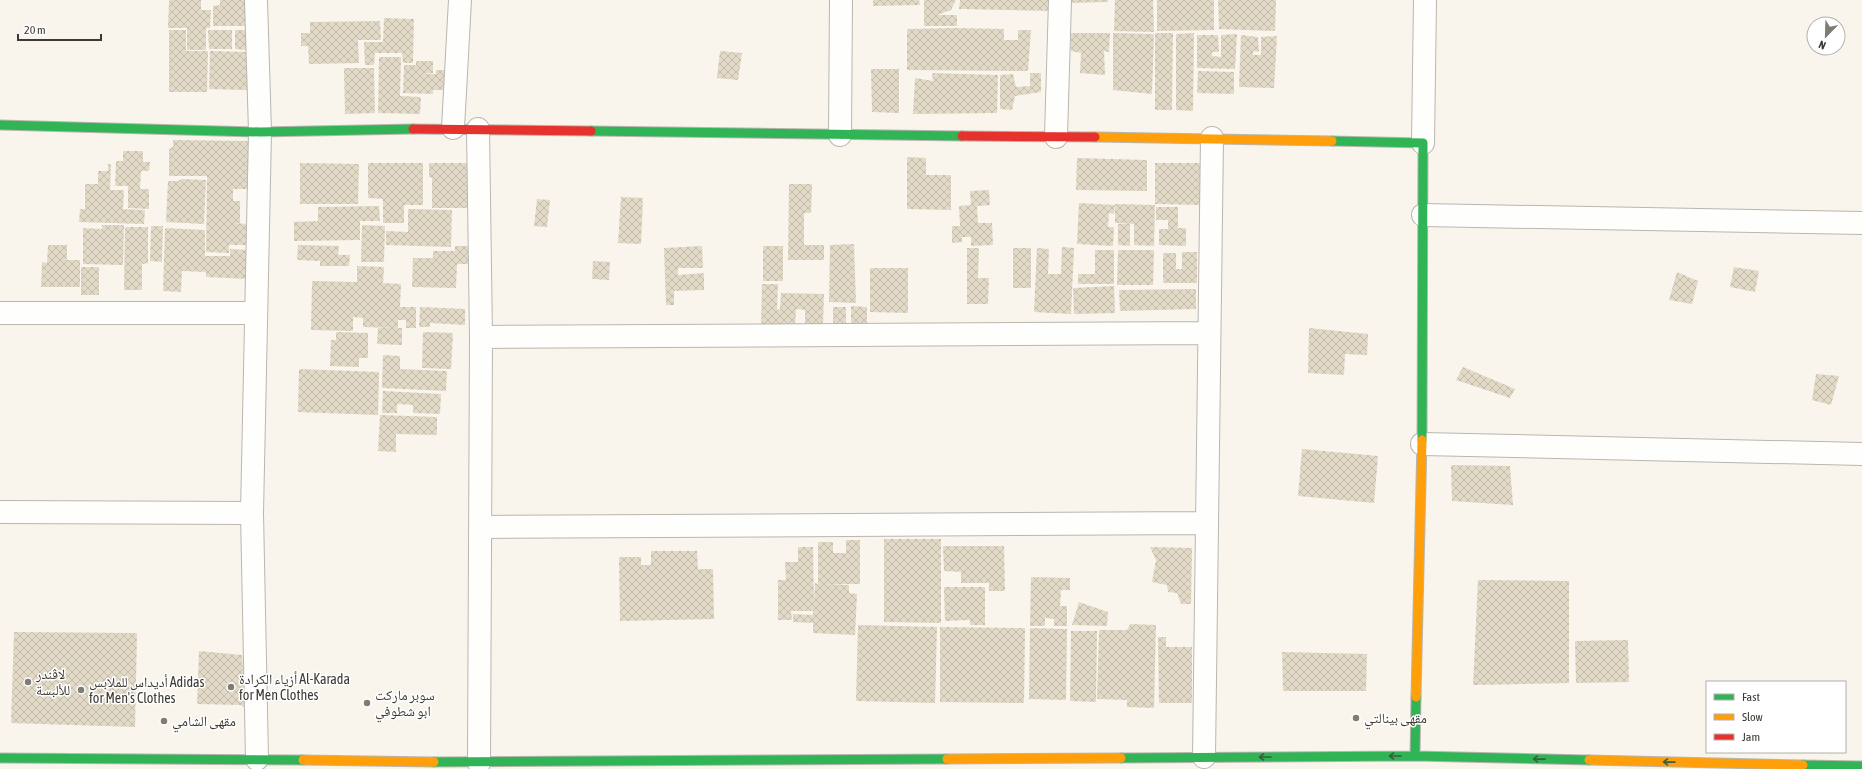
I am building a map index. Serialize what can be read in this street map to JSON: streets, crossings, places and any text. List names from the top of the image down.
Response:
{
  "places": [
    "لاڤندر للألبسة",
    "أزياء الكرادة Al-Karada for Men Clothes",
    "أديداس للملابس Adidas for Men's Clothes",
    "سوبر ماركت ابو شطوفي",
    "مقهى بينالتي",
    "مقهى الشامي"
  ],
  "legend": ["Fast", "Slow", "Jam"],
  "scale_bar": "20 m",
  "north": "bottom left"
}
